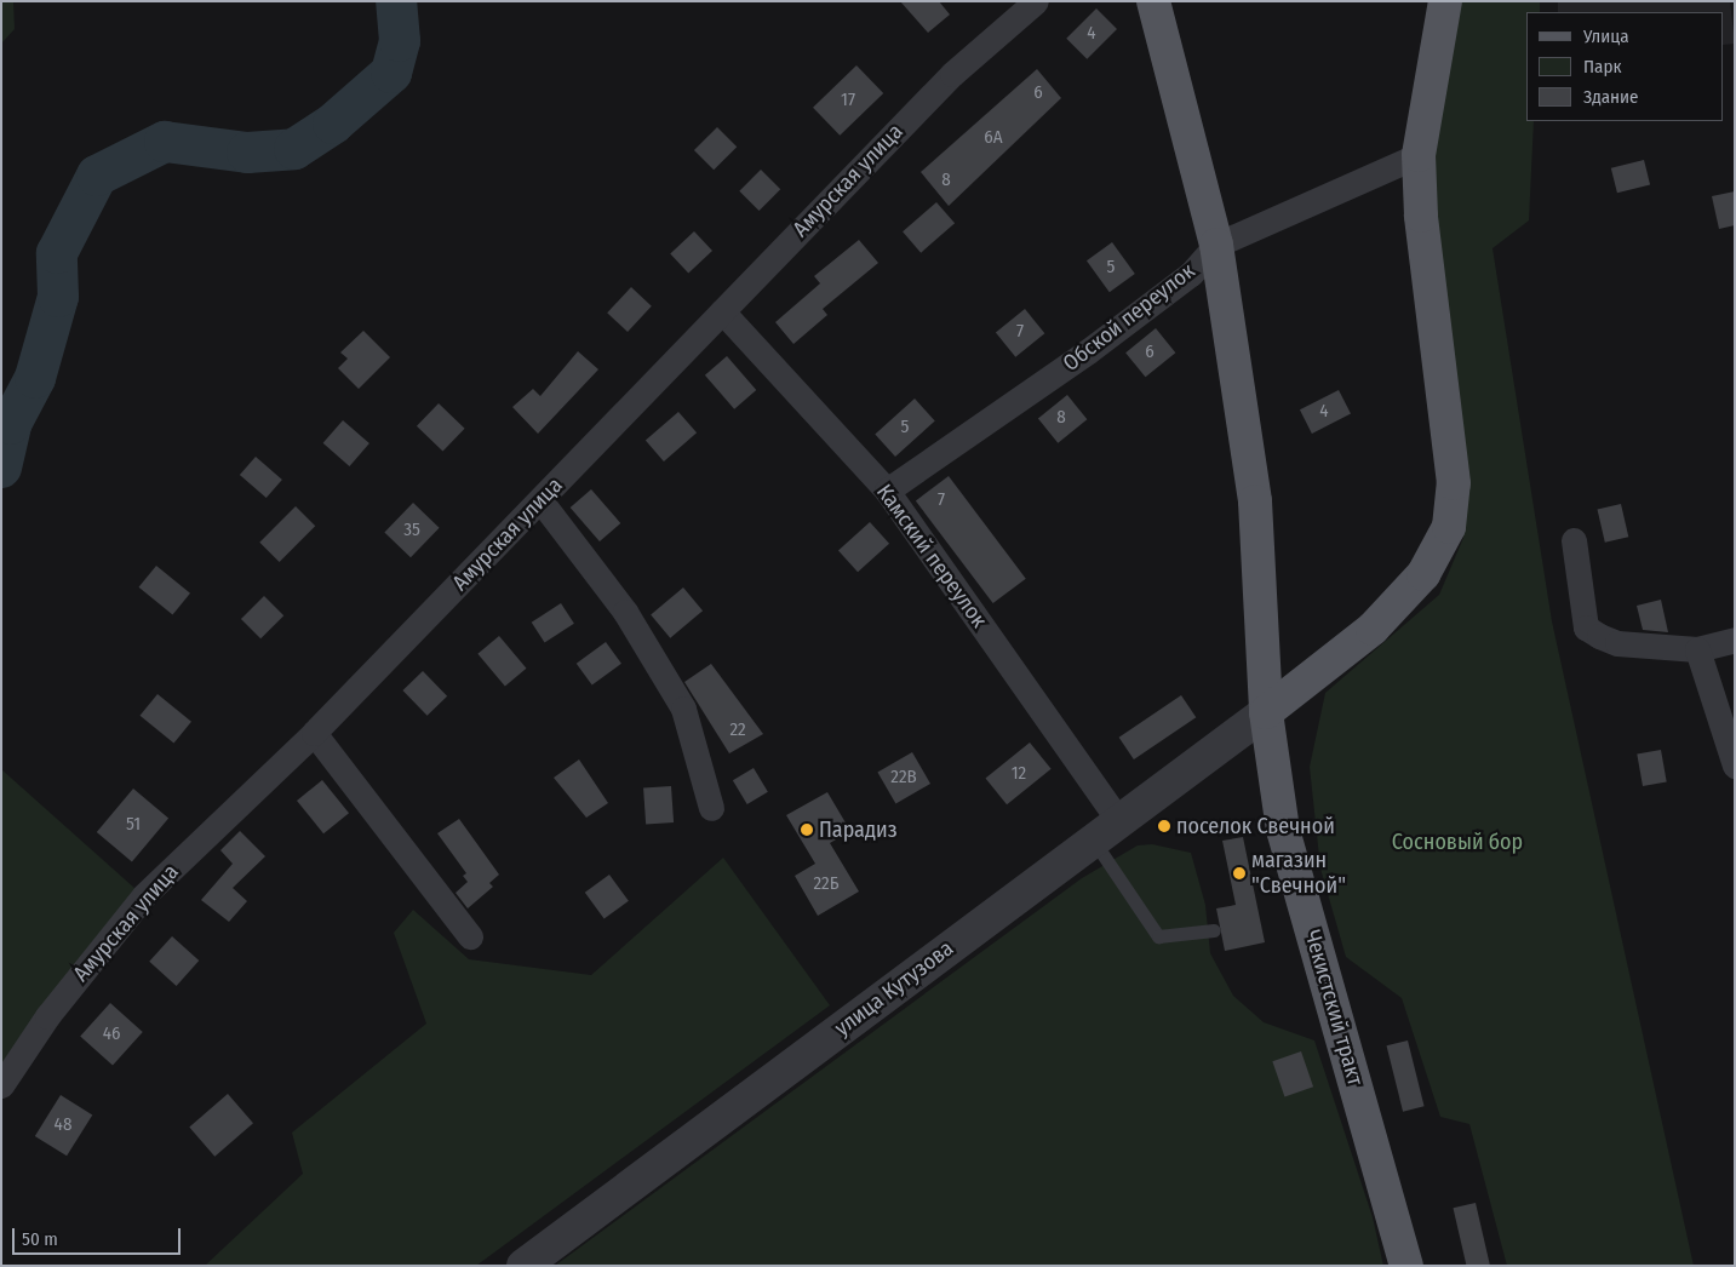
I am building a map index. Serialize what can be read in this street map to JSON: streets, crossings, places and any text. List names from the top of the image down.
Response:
{
  "streets": {
    "main road": ["Чекистский тракт"],
    "street": [
      "Амурская улица",
      "Обской переулок",
      "Камский переулок",
      "улица Кутузова"
    ]
  },
  "crossings": [
    ["Амурская улица", "Камский переулок"],
    ["Обской переулок", "Камский переулок"],
    ["Обской переулок", "Чекистский тракт"],
    ["Камский переулок", "улица Кутузова"],
    ["улица Кутузова", "Чекистский тракт"]
  ],
  "parks": ["Сосновый бор"],
  "places": ["поселок Свечной", "Парадиз", "магазин \"Свечной\""],
  "house_numbers": [
    "4",
    "6",
    "17",
    "6А",
    "8",
    "5",
    "7",
    "6",
    "4",
    "8",
    "5",
    "7",
    "35",
    "22",
    "12",
    "22В",
    "51",
    "22Б",
    "46",
    "48"
  ],
  "legend": ["Улица", "Парк", "Здание"],
  "scale_bar": "50 m"
}
